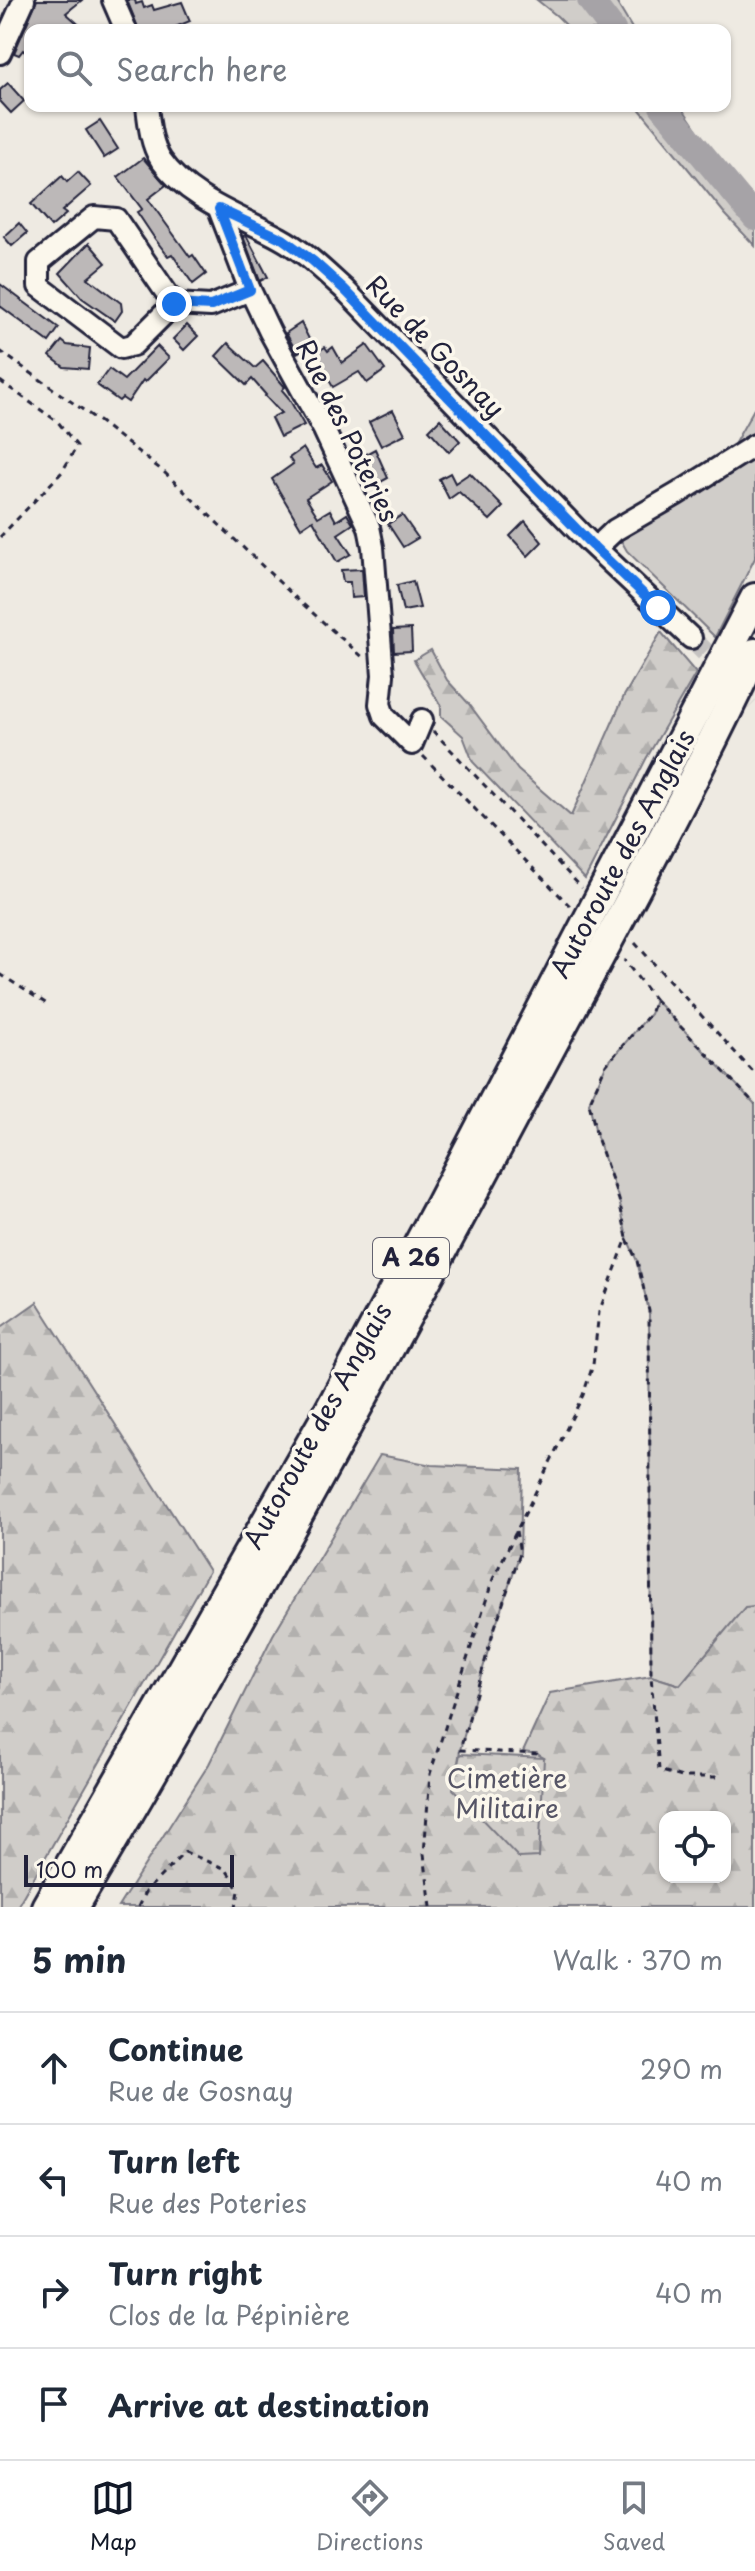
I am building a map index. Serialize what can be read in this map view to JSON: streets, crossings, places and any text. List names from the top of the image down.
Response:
{
  "streets": {
    "highway": ["Autoroute des Anglais", "A 26"],
    "street": ["Rue de Gosnay", "Rue des Poteries"]
  },
  "crossings": [
    ["Rue de Gosnay", "Rue des Poteries"]
  ],
  "parks": ["Cimetière Militaire"],
  "scale_bar": "100 m",
  "page": {
    "search": "Search here",
    "scale": "100 m",
    "heading": ["5 min", "Walk · 370 m"],
    "list": [
      ["Continue", "Rue de Gosnay", "290 m"],
      ["Turn left", "Rue des Poteries", "40 m"],
      ["Turn right", "Clos de la Pépinière", "40 m"],
      "Arrive at destination"
    ],
    "nav": ["Map", "Directions", "Saved"]
  }
}
